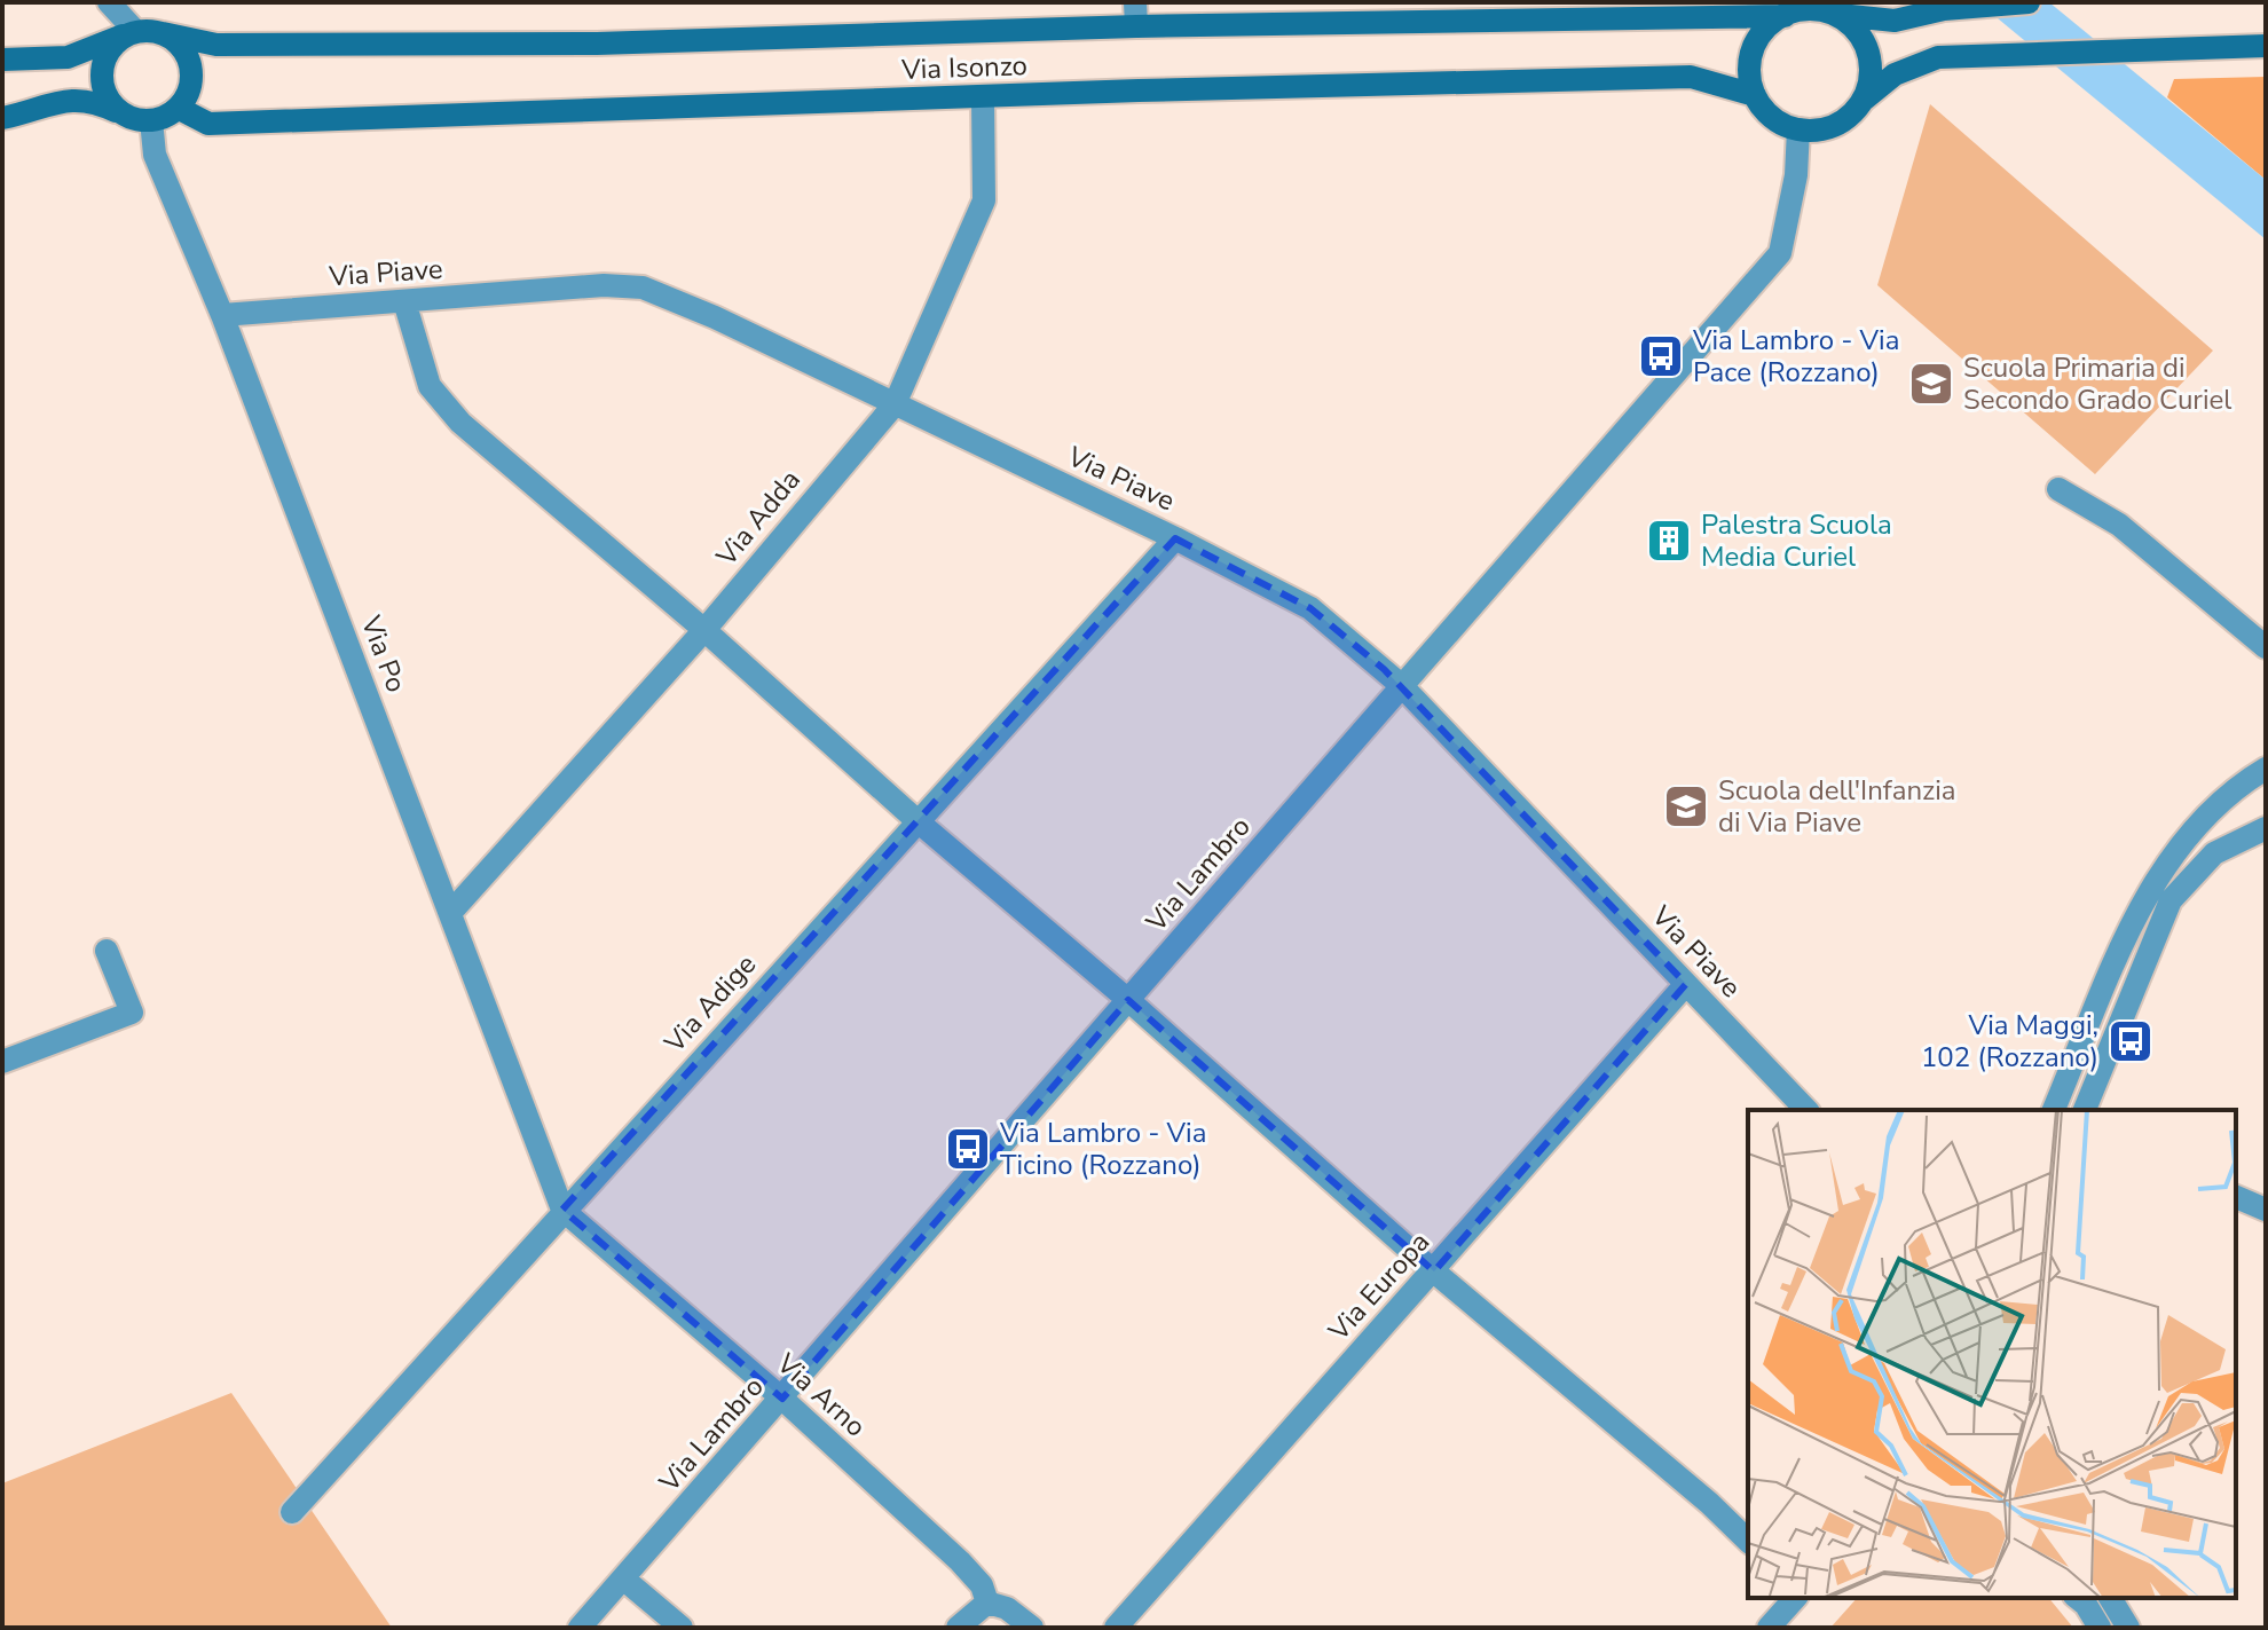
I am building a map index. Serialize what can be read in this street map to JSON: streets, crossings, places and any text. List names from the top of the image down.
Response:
{
  "streets": {
    "main road": ["Via Isonzo"],
    "street": [
      "Via Piave",
      "Via Adda",
      "Via Po",
      "Via Lambro",
      "Via Adige",
      "Via Europa",
      "Via Arno"
    ]
  },
  "crossings": [
    ["Via Isonzo", "Via Adda"],
    ["Via Isonzo", "Via Po"],
    ["Via Isonzo", "Via Lambro"],
    ["Via Piave", "Via Adda"],
    ["Via Piave", "Via Po"],
    ["Via Piave", "Via Lambro"],
    ["Via Piave", "Via Adige"],
    ["Via Piave", "Via Europa"],
    ["Via Adda", "Via Po"],
    ["Via Po", "Via Adige"],
    ["Via Po", "Via Arno"],
    ["Via Lambro", "Via Arno"],
    ["Via Adige", "Via Arno"]
  ],
  "places": {
    "bus stop": ["Via Lambro - Via Pace (Rozzano)", "Via Maggi, 102 (Rozzano)", "Via Lambro - Via Ticino (Rozzano)"],
    "school or university": ["Scuola Primaria di Secondo Grado Curiel", "Scuola dell'Infanzia di Via Piave"],
    "building": ["Palestra Scuola Media Curiel"]
  }
}
